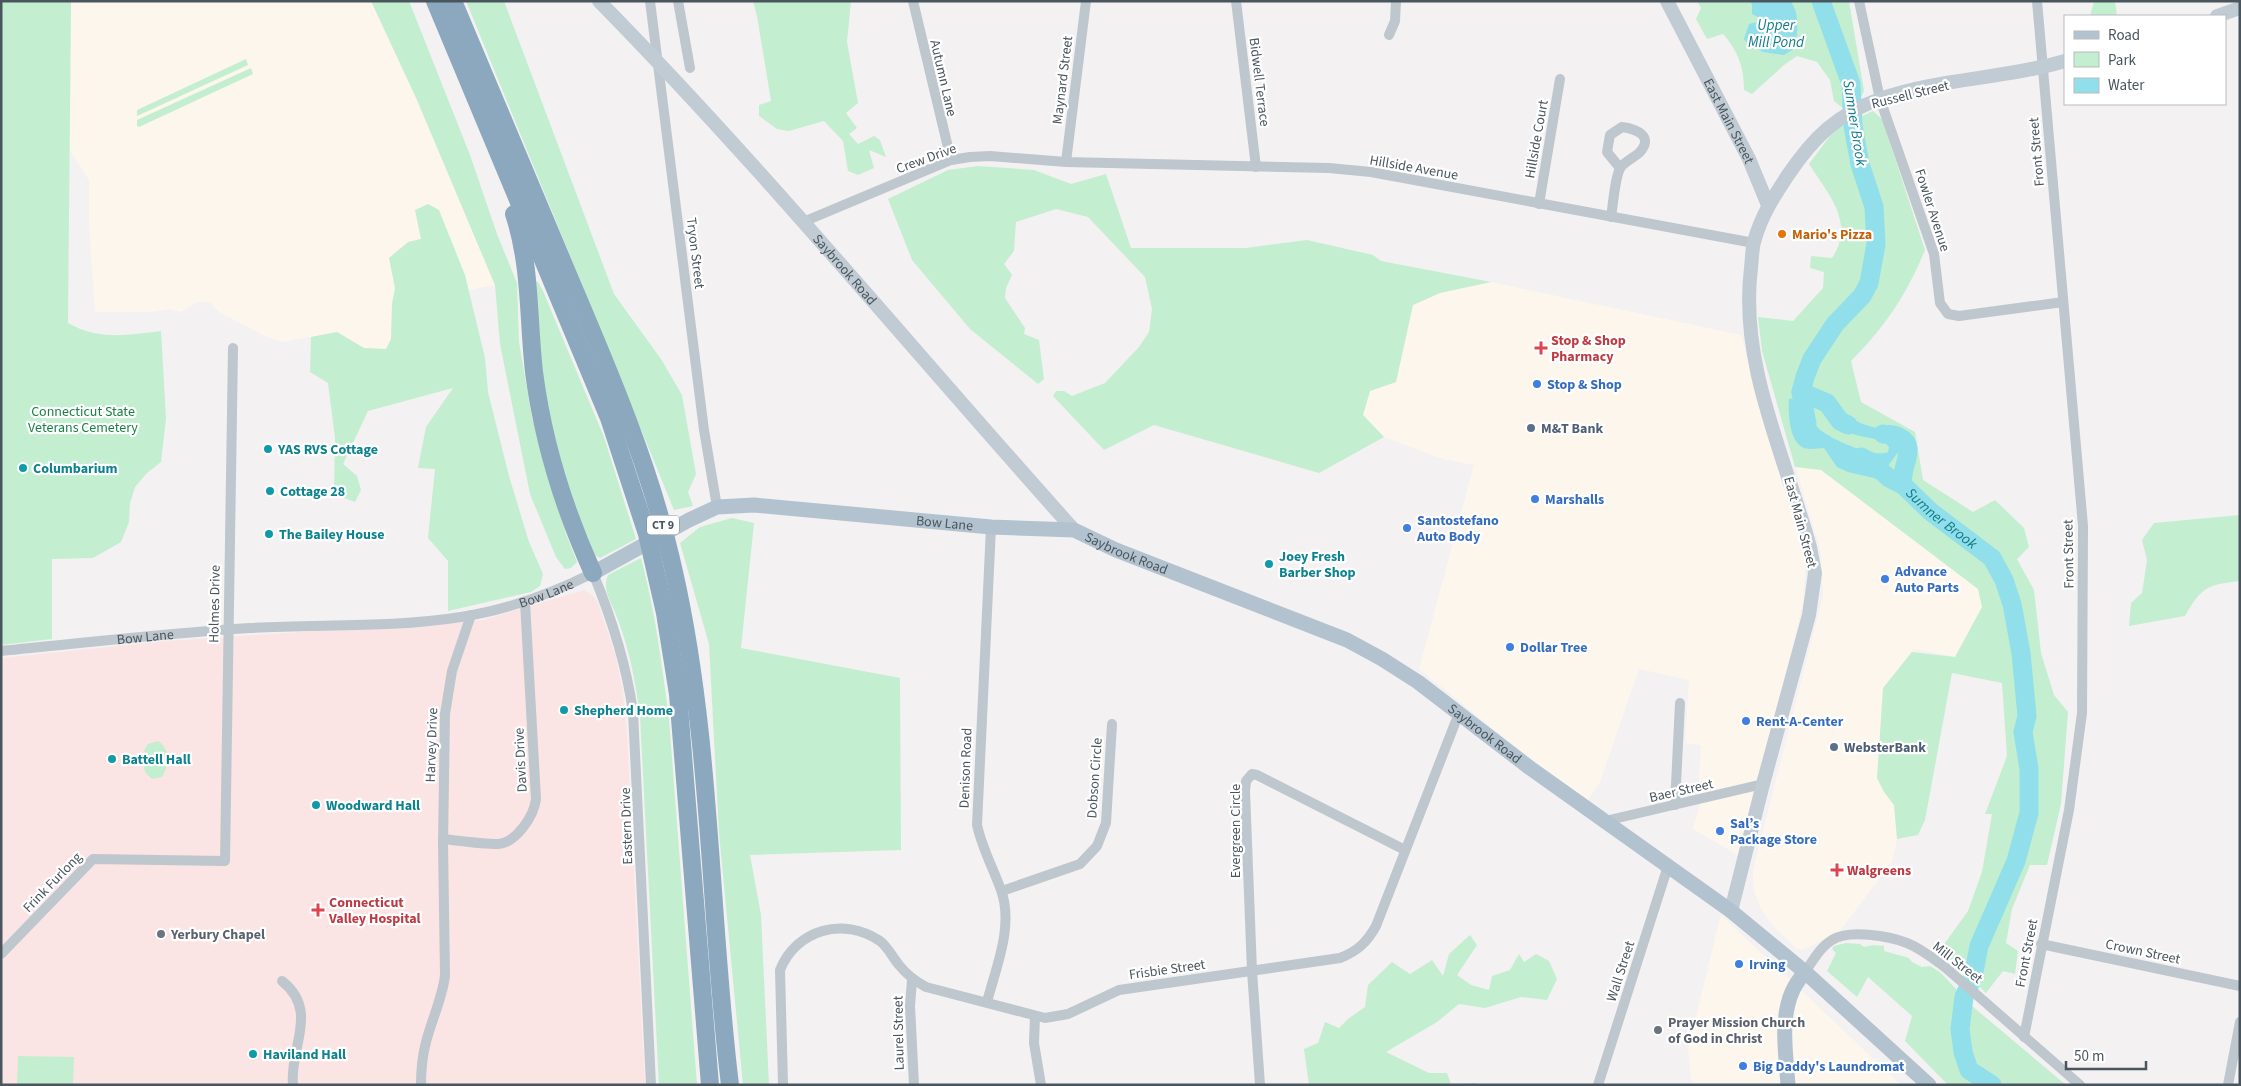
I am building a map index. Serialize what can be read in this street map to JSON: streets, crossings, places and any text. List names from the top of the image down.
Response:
{
  "streets": {
    "highway": ["CT 9"],
    "main road": [
      "Russell Street",
      "East Main Street",
      "Saybrook Road",
      "Bow Lane"
    ],
    "street": [
      "Autumn Lane",
      "Maynard Street",
      "Bidwell Terrace",
      "Hillside Court",
      "Front Street",
      "Crew Drive",
      "Hillside Avenue",
      "Fowler Avenue",
      "Tryon Street",
      "Holmes Drive",
      "Harvey Drive",
      "Davis Drive",
      "Denison Road",
      "Dobson Circle",
      "Baer Street",
      "Eastern Drive",
      "Evergreen Circle",
      "Frink Furlong",
      "Crown Street",
      "Mill Street",
      "Frisbie Street",
      "Wall Street",
      "Laurel Street"
    ]
  },
  "crossings": [
    ["Autumn Lane", "Crew Drive"],
    ["Maynard Street", "Crew Drive"],
    ["Maynard Street", "Hillside Avenue"],
    ["Bidwell Terrace", "Hillside Avenue"],
    ["Russell Street", "East Main Street"],
    ["Russell Street", "Front Street"],
    ["Russell Street", "Fowler Avenue"],
    ["East Main Street", "Hillside Avenue"],
    ["East Main Street", "Saybrook Road"],
    ["East Main Street", "Baer Street"],
    ["Hillside Court", "Hillside Avenue"],
    ["Front Street", "Fowler Avenue"],
    ["Front Street", "Crown Street"],
    ["Front Street", "Mill Street"],
    ["Crew Drive", "Hillside Avenue"],
    ["Crew Drive", "Saybrook Road"],
    ["Tryon Street", "Saybrook Road"],
    ["Tryon Street", "Bow Lane"],
    ["Saybrook Road", "Bow Lane"],
    ["Saybrook Road", "Baer Street"],
    ["Saybrook Road", "Frisbie Street"],
    ["Saybrook Road", "Wall Street"],
    ["Bow Lane", "Holmes Drive"],
    ["Bow Lane", "Harvey Drive"],
    ["Bow Lane", "Davis Drive"],
    ["Bow Lane", "Denison Road"],
    ["Bow Lane", "Eastern Drive"],
    ["Holmes Drive", "Frink Furlong"],
    ["Harvey Drive", "Davis Drive"],
    ["Denison Road", "Dobson Circle"],
    ["Denison Road", "Frisbie Street"],
    ["Evergreen Circle", "Frisbie Street"],
    ["Frisbie Street", "Laurel Street"]
  ],
  "water": ["Upper Mill Pond", "Sumner Brook"],
  "parks": ["Connecticut State Veterans Cemetery"],
  "places": {
    "other": [
      "Mario's Pizza",
      "Stop & Shop",
      "M&T Bank",
      "YAS RVS Cottage",
      "Columbarium",
      "Cottage 28",
      "Marshalls",
      "Santostefano Auto Body",
      "The Bailey House",
      "Joey Fresh Barber Shop",
      "Advance Auto Parts",
      "Dollar Tree",
      "Shepherd Home",
      "Rent-A-Center",
      "WebsterBank",
      "Battell Hall",
      "Woodward Hall",
      "Sal’s Package Store",
      "Yerbury Chapel",
      "Irving",
      "Prayer Mission Church of God in Christ",
      "Haviland Hall",
      "Big Daddy's Laundromat"
    ],
    "health": ["Stop & Shop Pharmacy", "Walgreens", "Connecticut Valley Hospital"]
  },
  "legend": ["Road", "Park", "Water"],
  "scale_bar": "50 m"
}
